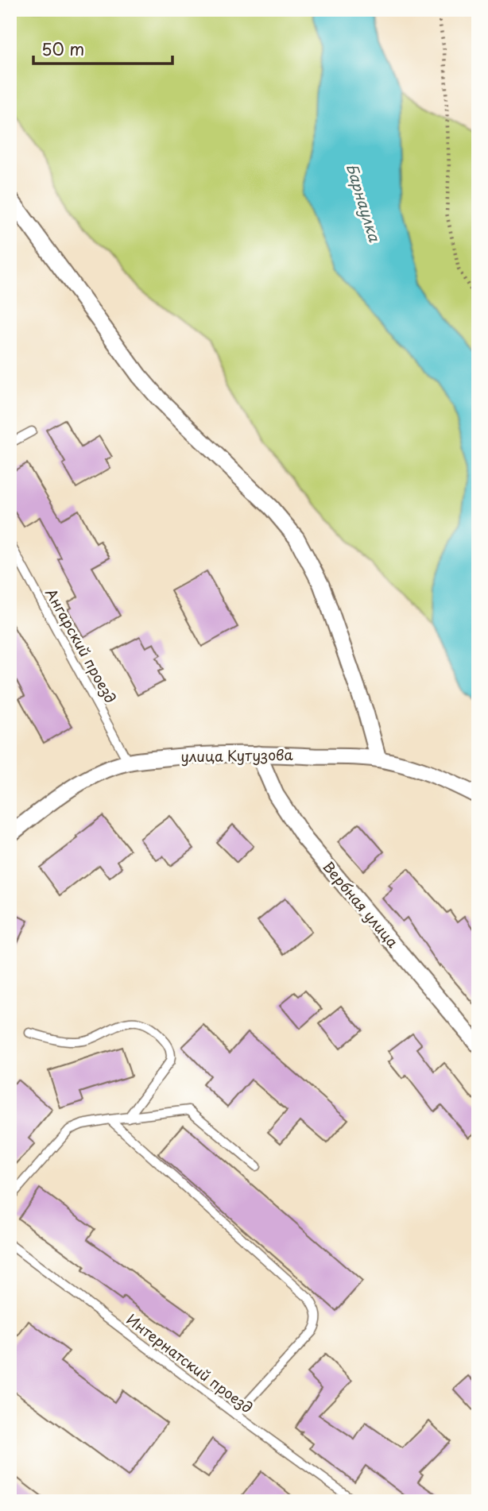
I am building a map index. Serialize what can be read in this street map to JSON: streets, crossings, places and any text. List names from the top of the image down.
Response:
{
  "streets": {
    "street": ["улица Кутузова", "Вербная улица"],
    "lane": ["Ангарский проезд", "Интернатский проезд"]
  },
  "crossings": [
    ["Ангарский проезд", "улица Кутузова"],
    ["улица Кутузова", "Вербная улица"]
  ],
  "water": ["Барнаулка"],
  "scale_bar": "50 m"
}
